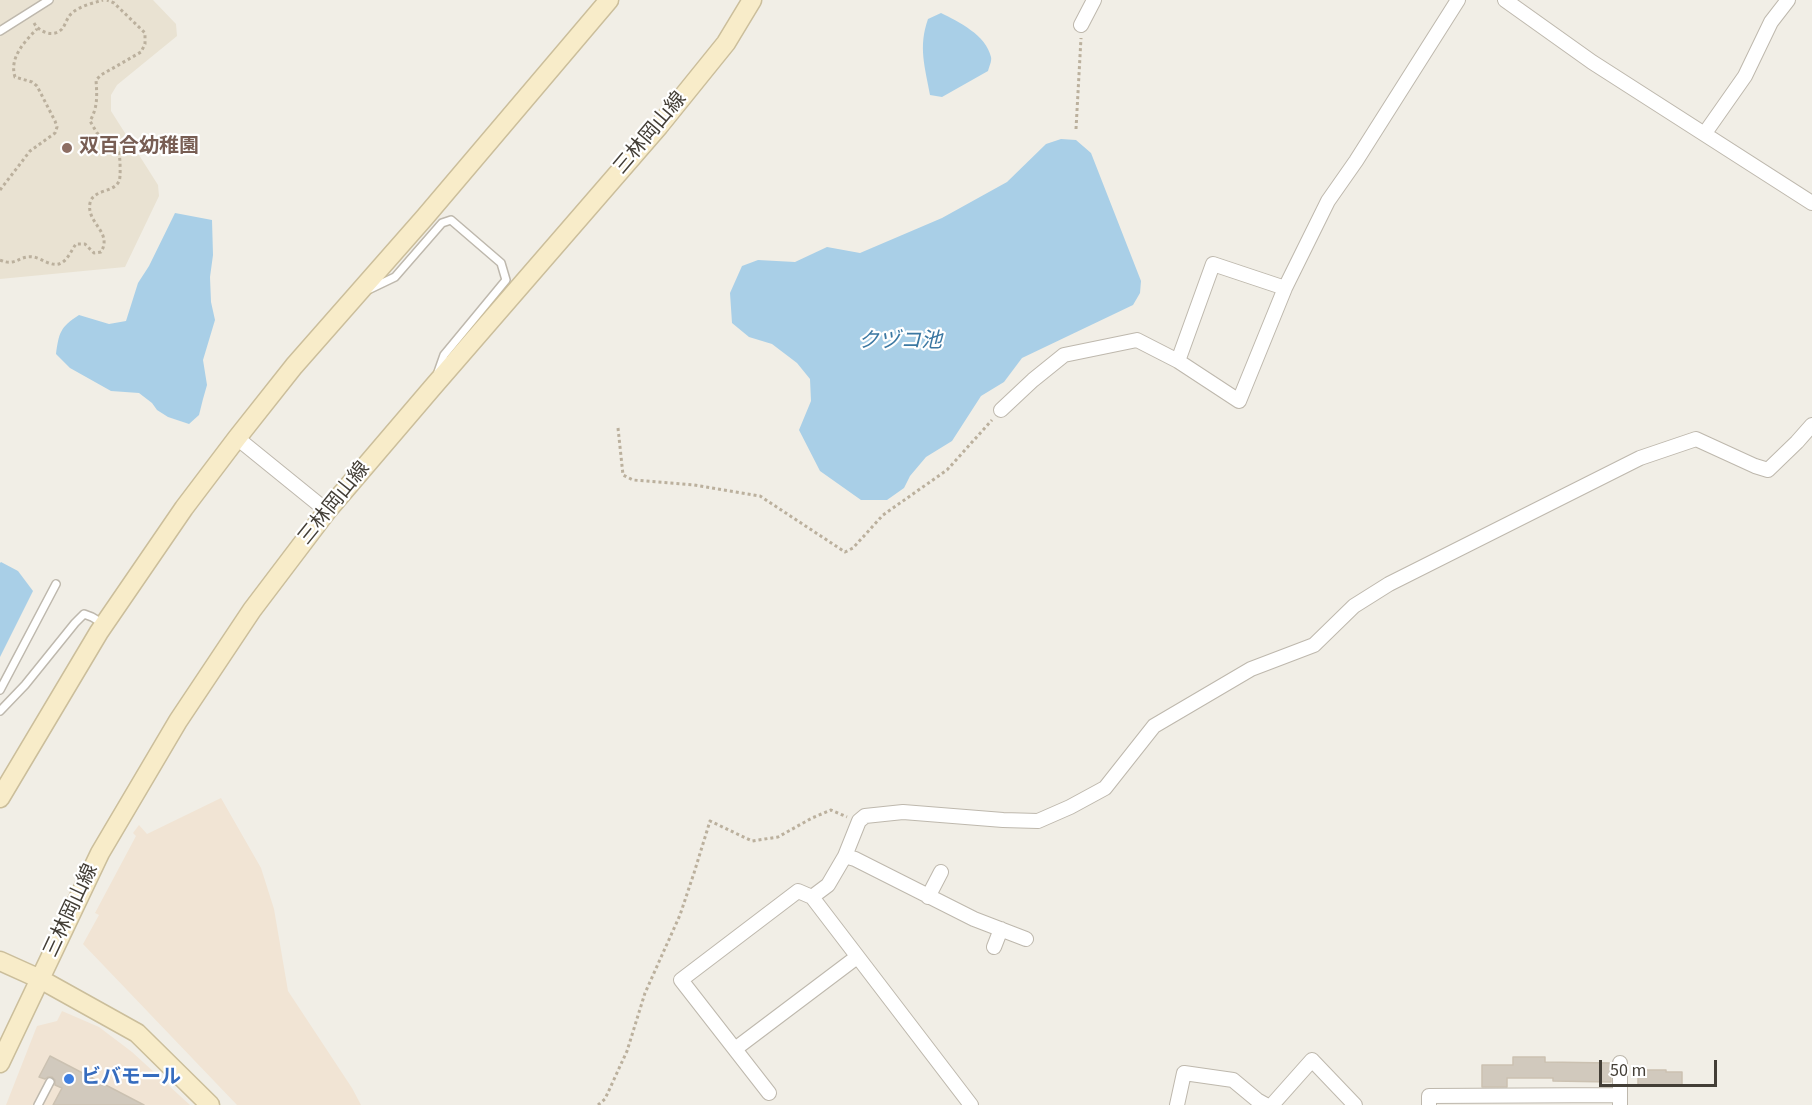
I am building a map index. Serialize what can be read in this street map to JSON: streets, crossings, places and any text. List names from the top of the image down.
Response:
{
  "streets": {
    "main road": ["三林岡山線"]
  },
  "water": ["クヅコ池"],
  "places": ["双百合幼稚園", "ビバモール"],
  "scale_bar": "50 m"
}
